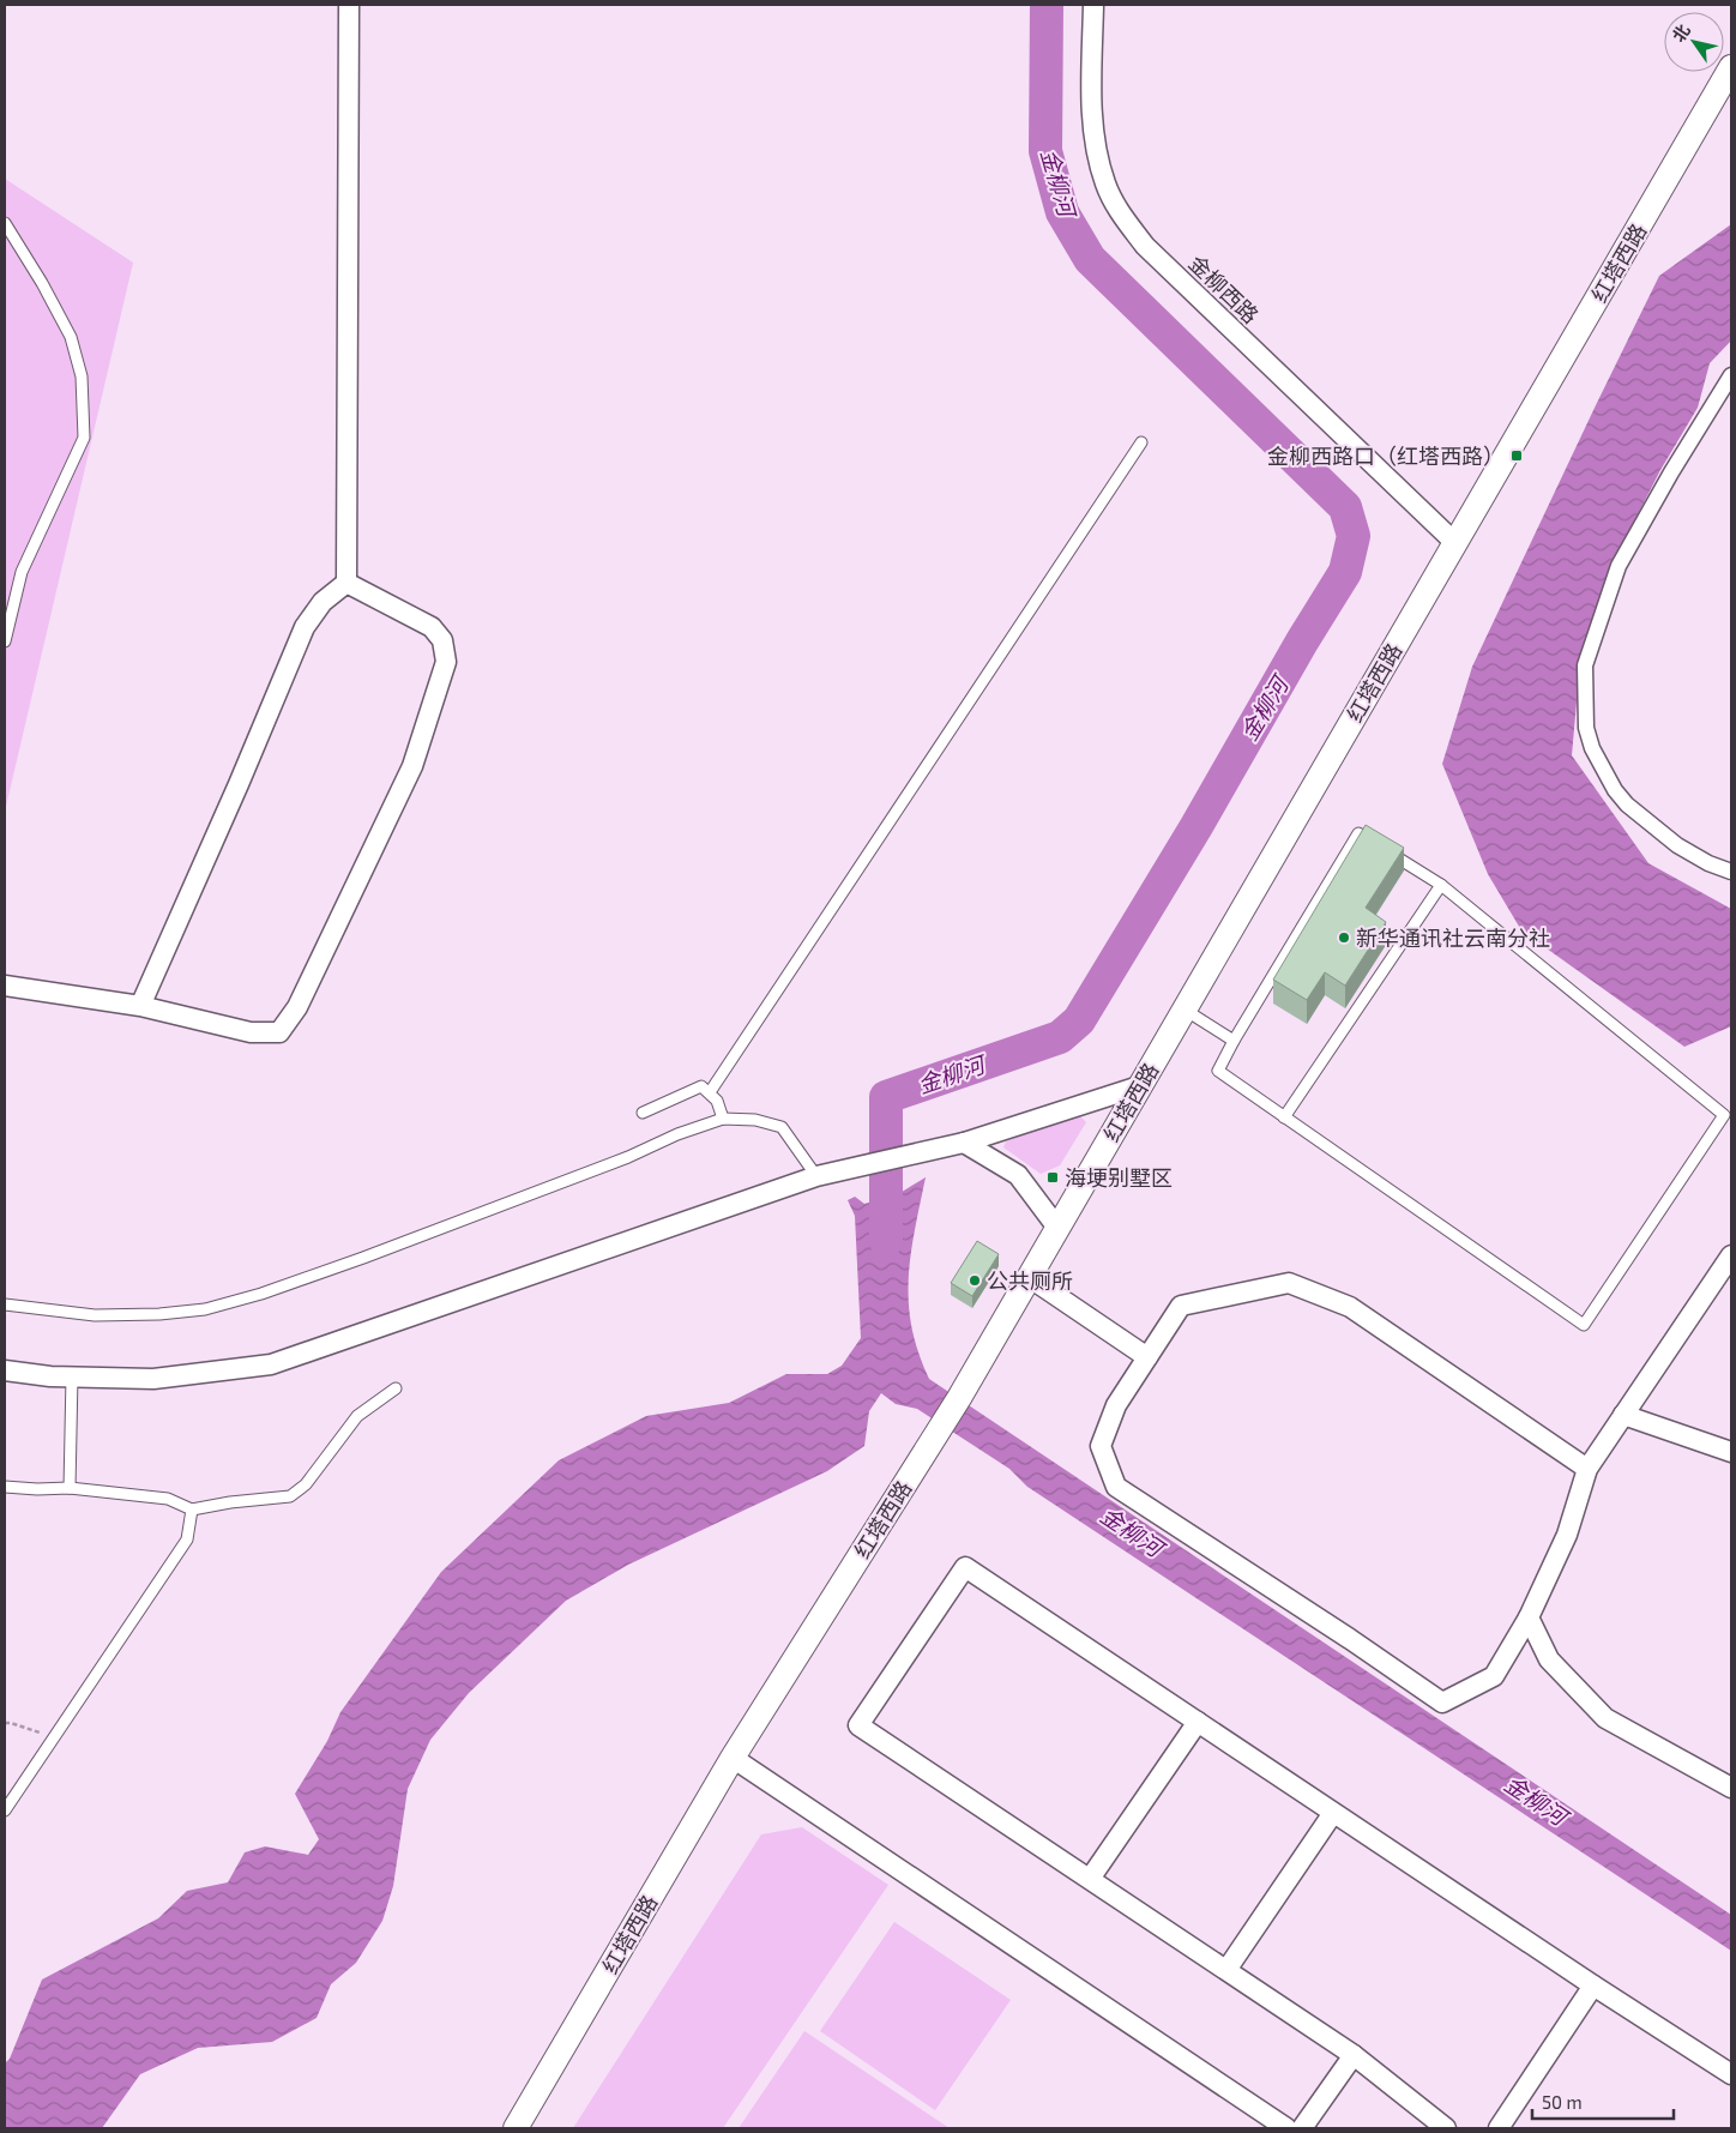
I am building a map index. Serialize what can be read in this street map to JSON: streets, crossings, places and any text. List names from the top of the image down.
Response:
{
  "streets": {
    "street": ["红塔西路", "金柳西路"]
  },
  "crossings": [
    ["红塔西路", "金柳西路"]
  ],
  "water": ["金柳河"],
  "places": {
    "transit": ["金柳西路口（红塔西路）", "海埂别墅区"],
    "other": ["新华通讯社云南分社", "公共厕所"]
  },
  "scale_bar": "50 m",
  "north": "top left"
}
